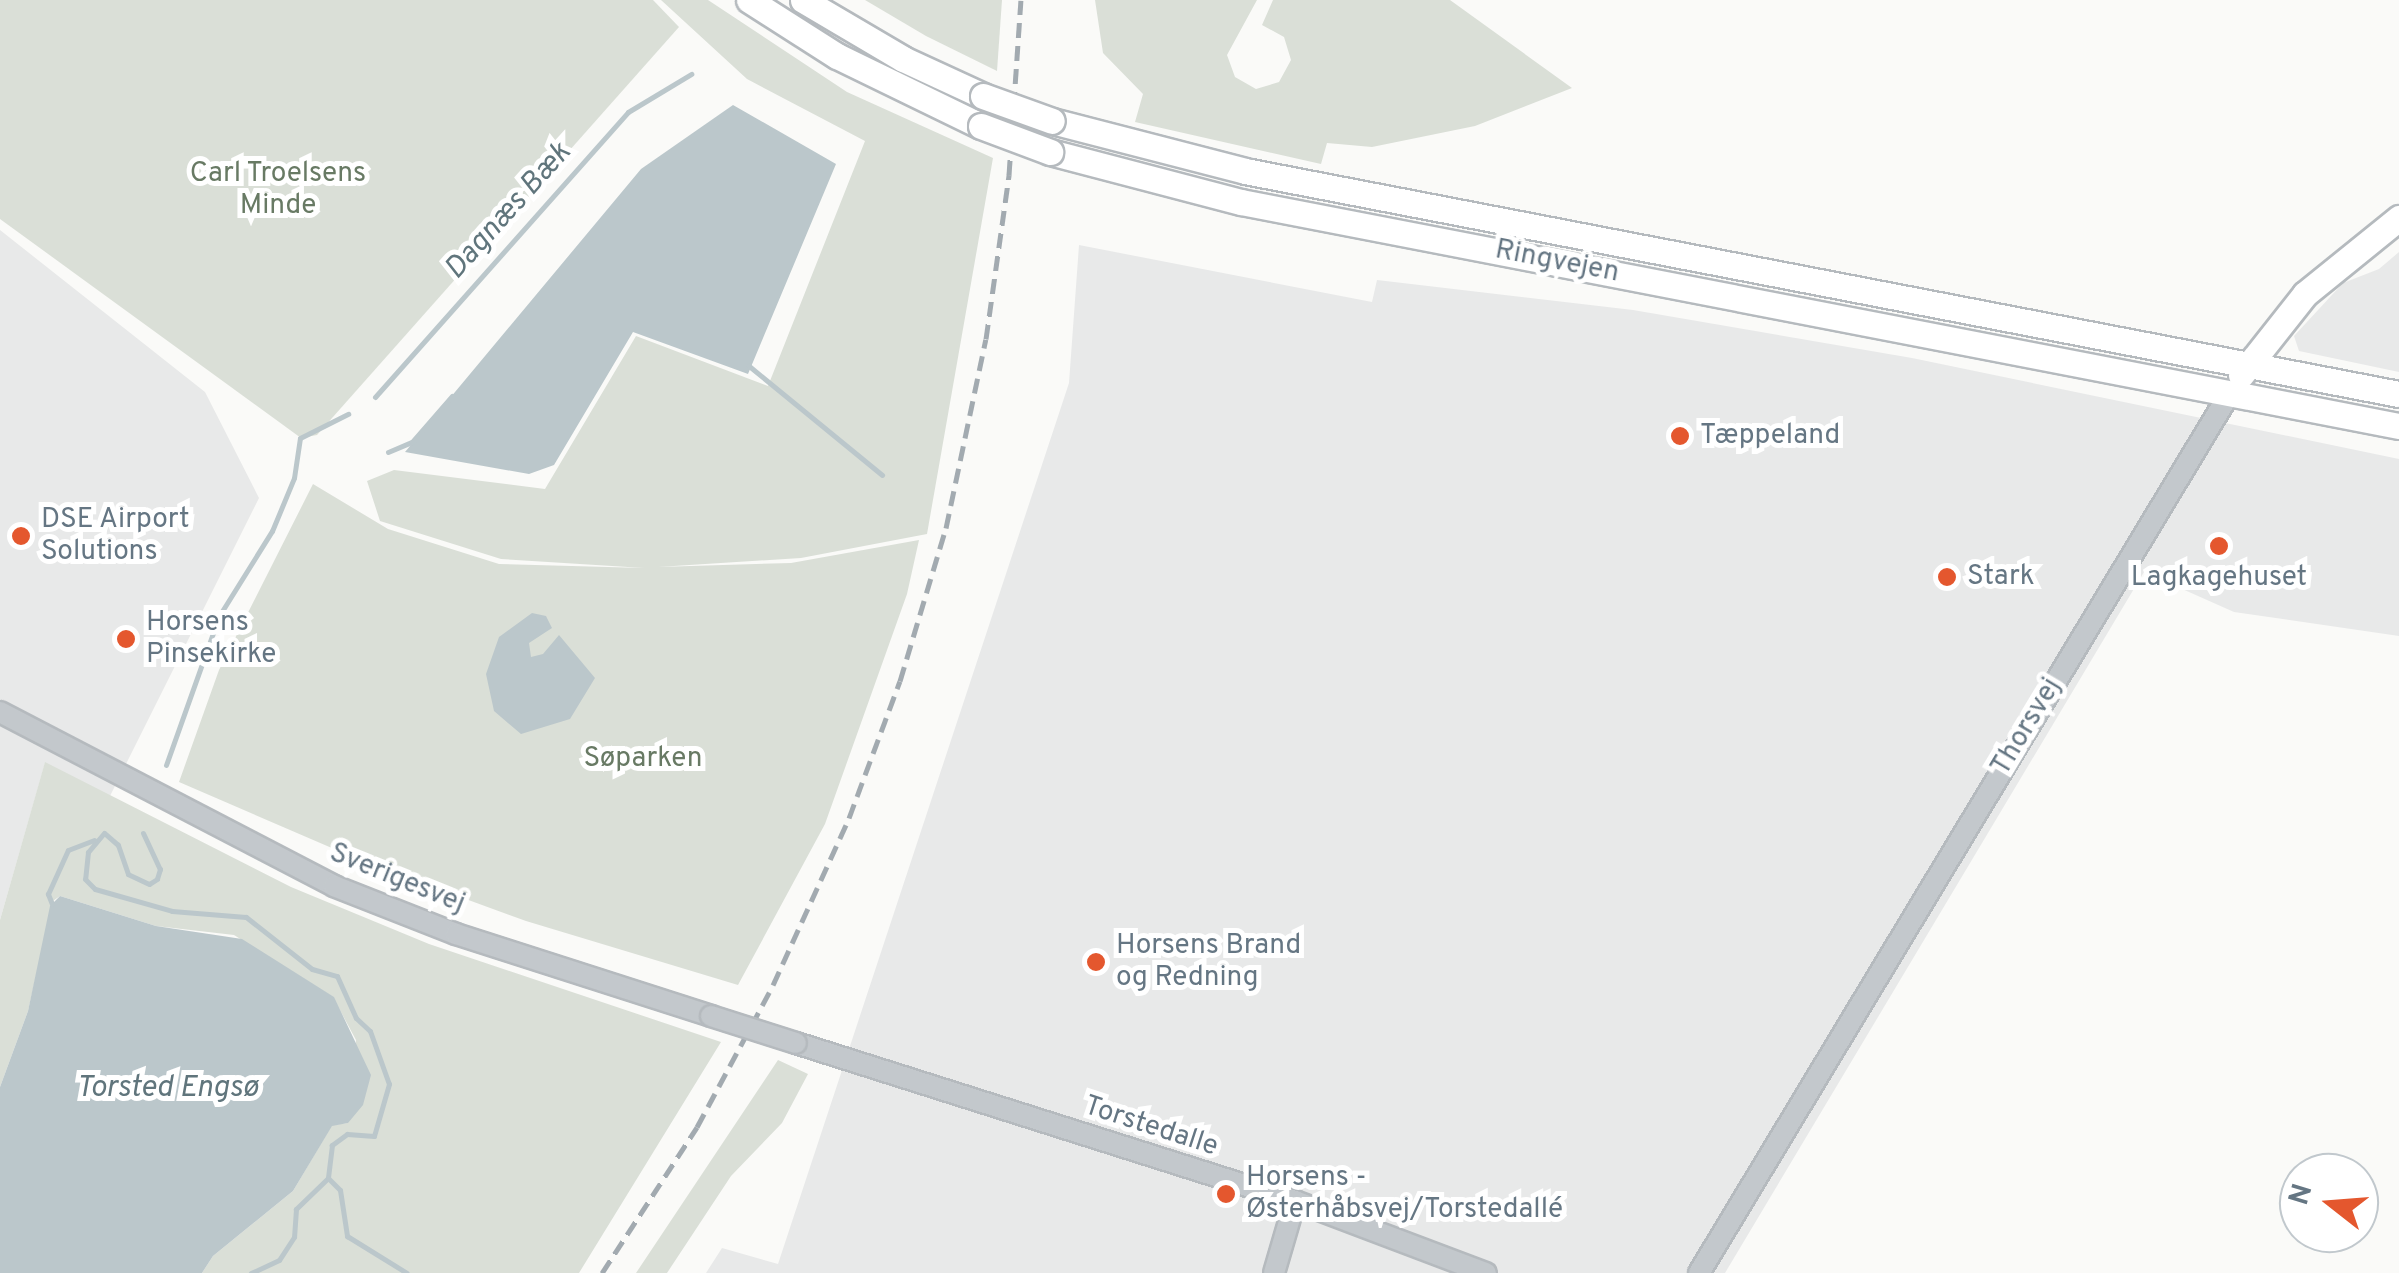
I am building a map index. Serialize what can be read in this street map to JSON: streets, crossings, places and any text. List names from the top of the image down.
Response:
{
  "streets": {
    "main road": ["Ringvejen", "Thorsvej"],
    "street": ["Sverigesvej", "Torstedalle"]
  },
  "crossings": [
    ["Ringvejen", "Thorsvej"],
    ["Sverigesvej", "Torstedalle"]
  ],
  "water": ["Dagnæs Bæk", "Torsted Engsø"],
  "parks": ["Carl Troelsens Minde", "Søparken"],
  "places": [
    "Tæppeland",
    "DSE Airport Solutions",
    "Lagkagehuset",
    "Stark",
    "Horsens Pinsekirke",
    "Horsens Brand og Redning",
    "Horsens - Østerhåbsvej/Torstedallé"
  ],
  "north": "left"
}
